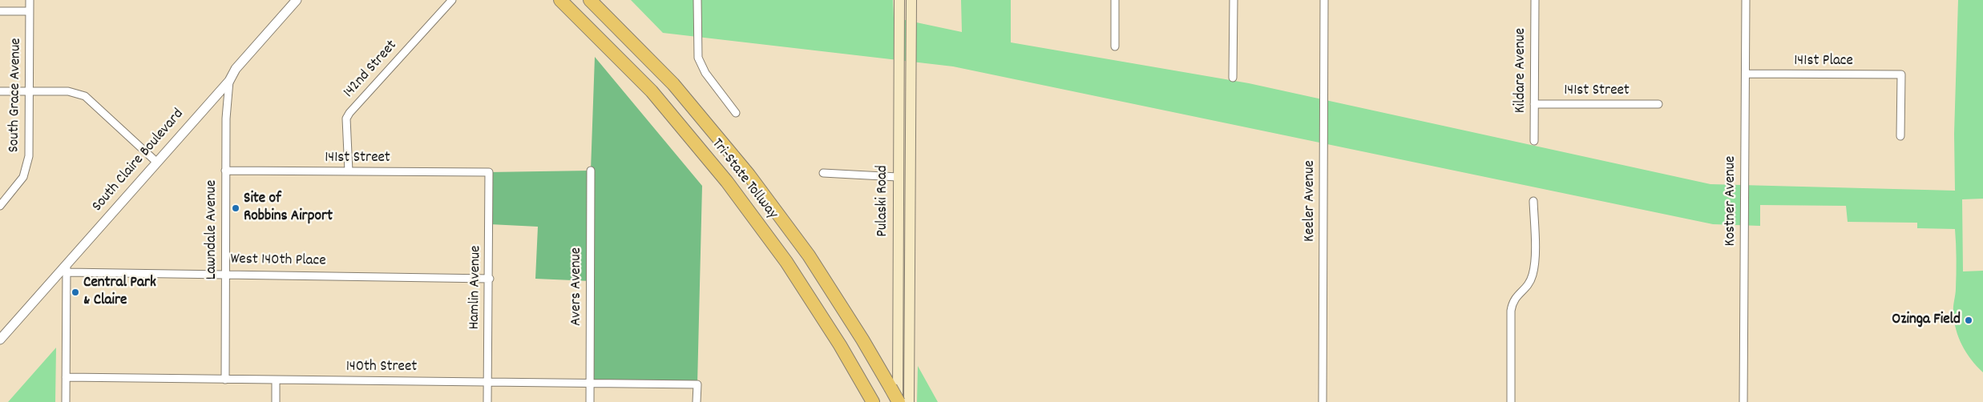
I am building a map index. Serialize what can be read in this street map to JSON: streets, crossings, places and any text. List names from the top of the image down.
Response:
{
  "streets": {
    "highway": ["Tri-State Tollway"],
    "main road": ["Pulaski Road"],
    "street": [
      "141st Place",
      "142nd Street",
      "Kildare Avenue",
      "141st Street",
      "South Grace Avenue",
      "South Claire Boulevard",
      "Keeler Avenue",
      "Kostner Avenue",
      "Lawndale Avenue",
      "West 140th Place",
      "Avers Avenue",
      "Hamlin Avenue",
      "140th Street"
    ]
  },
  "crossings": [
    ["141st Place", "Kostner Avenue"],
    ["142nd Street", "141st Street"],
    ["Kildare Avenue", "141st Street"],
    ["141st Street", "Lawndale Avenue"],
    ["141st Street", "Hamlin Avenue"],
    ["South Claire Boulevard", "Lawndale Avenue"],
    ["South Claire Boulevard", "West 140th Place"],
    ["Tri-State Tollway", "Pulaski Road"],
    ["Lawndale Avenue", "West 140th Place"],
    ["Lawndale Avenue", "140th Street"],
    ["West 140th Place", "Hamlin Avenue"],
    ["Avers Avenue", "140th Street"],
    ["Hamlin Avenue", "140th Street"]
  ],
  "places": ["Site of Robbins Airport", "Central Park & Claire", "Ozinga Field"]
}
